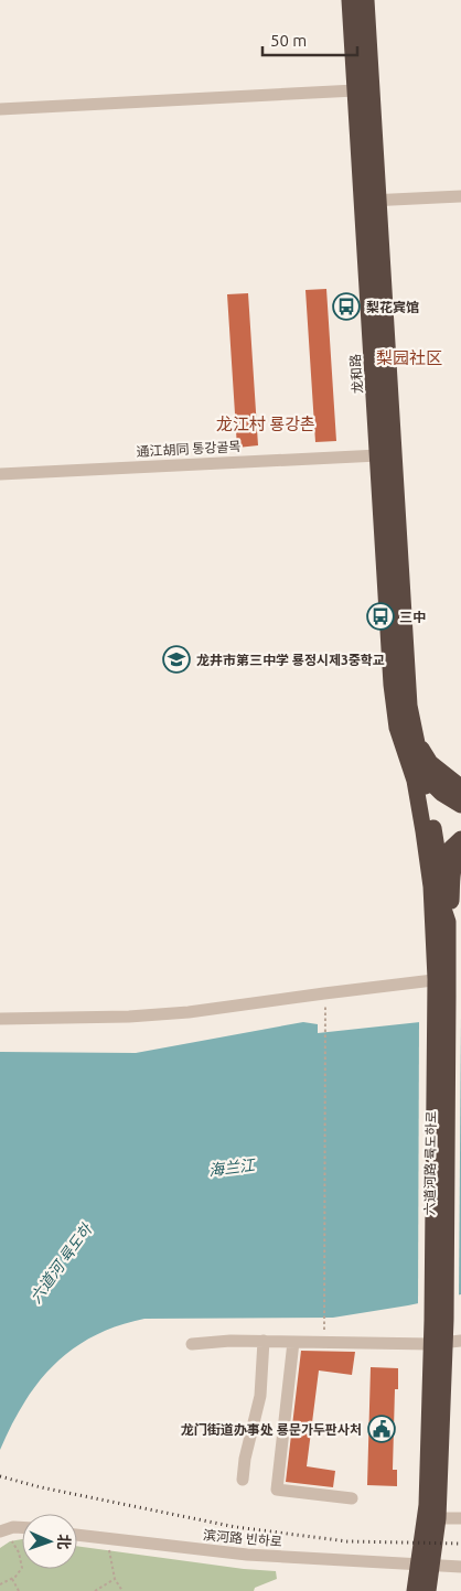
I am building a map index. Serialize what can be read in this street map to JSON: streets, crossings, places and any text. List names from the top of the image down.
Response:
{
  "streets": {
    "highway": ["龙和路", "六道河路 륙도하로"],
    "street": ["通江胡同 통강골목", "滨河路 빈하로"]
  },
  "crossings": [
    ["龙和路", "通江胡同 통강골목"],
    ["龙和路", "六道河路 륙도하로"],
    ["六道河路 륙도하로", "滨河路 빈하로"]
  ],
  "districts": ["梨园社区", "龙江村 룡강촌"],
  "water": ["海兰江", "六道河 륙도하"],
  "places": {
    "bus stop": ["梨花宾馆", "三中"],
    "school or university": ["龙井市第三中学 룡정시제3중학교"],
    "public building": ["龙门街道办事处 룡문가두판사처"]
  },
  "scale_bar": "50 m",
  "north": "right"
}
